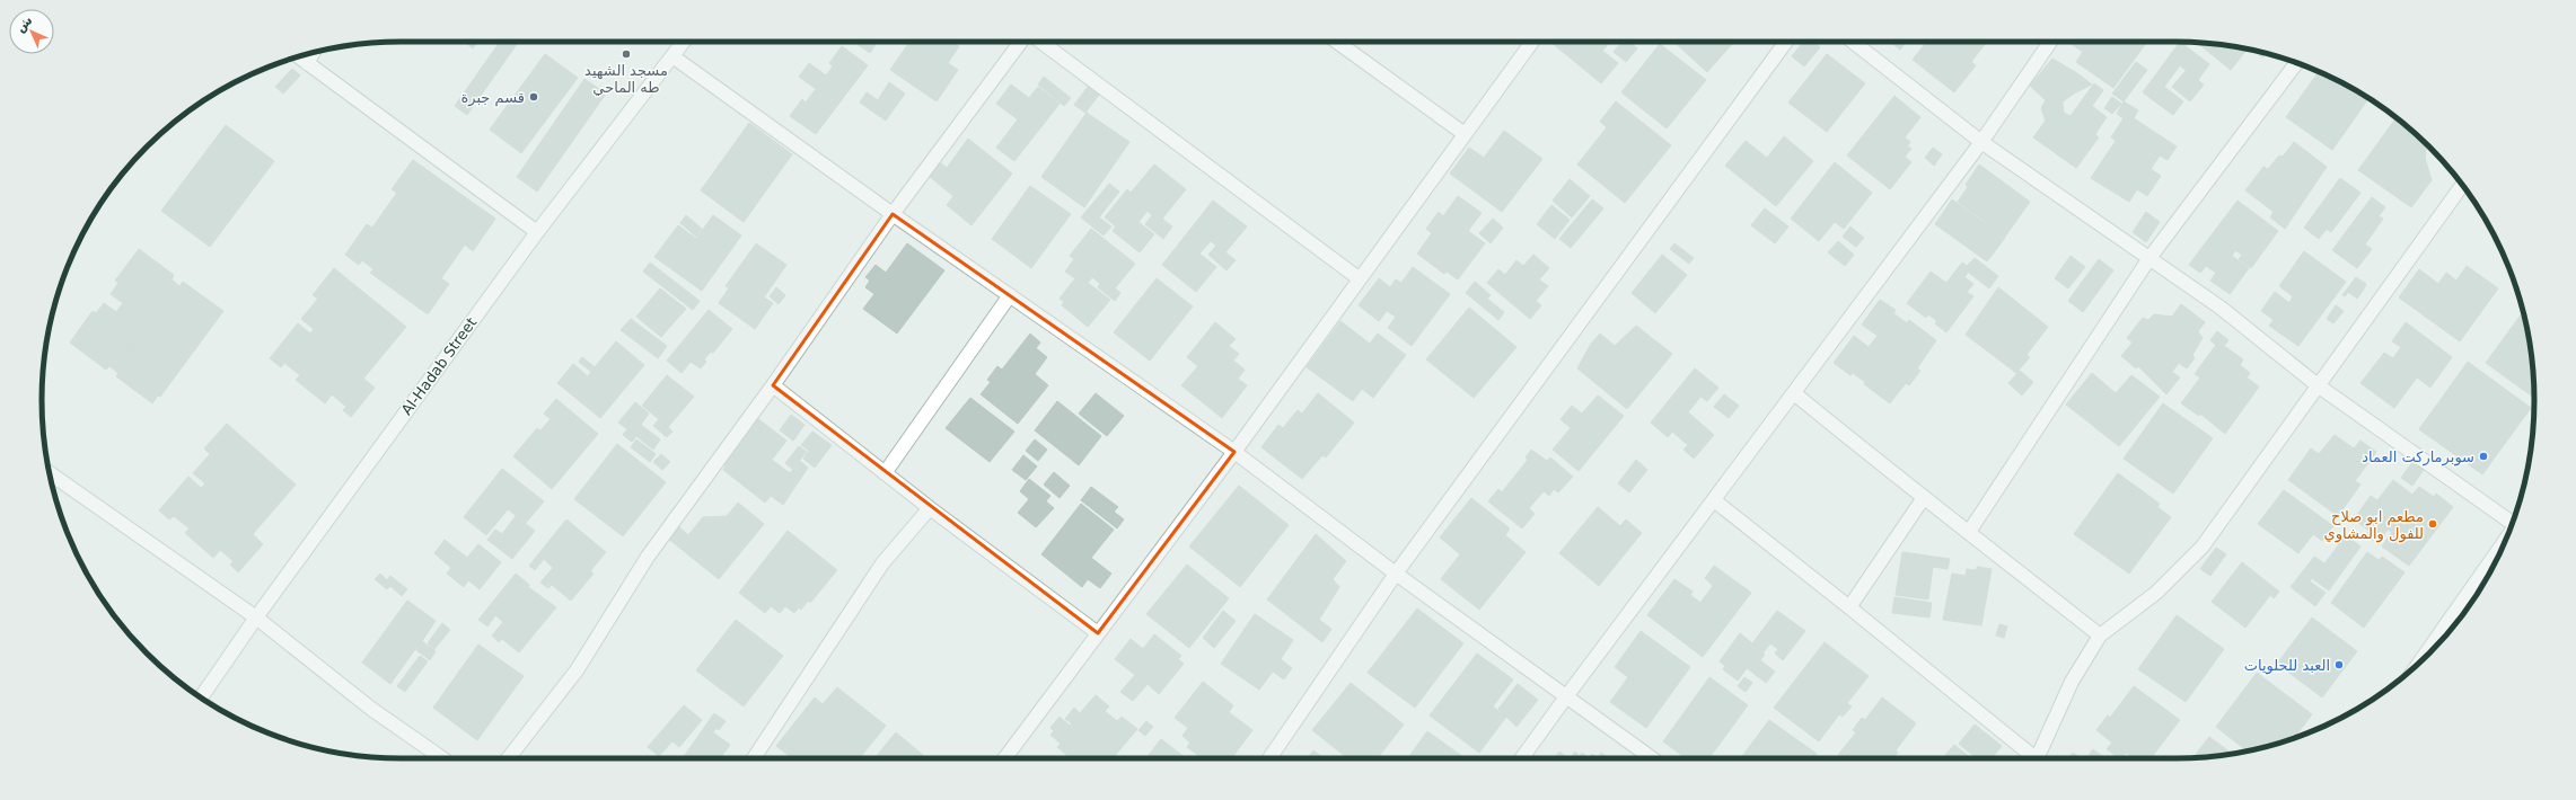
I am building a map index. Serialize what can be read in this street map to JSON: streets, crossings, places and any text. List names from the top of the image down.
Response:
{
  "streets": {
    "street": ["Al-Hadab Street"]
  },
  "places": [
    "مسجد الشهيد طه الماحي",
    "قسم جبرة",
    "سوبرماركت العماد",
    "مطعم ابو صلاح للفول والمشاوي",
    "العبد للحلويات"
  ],
  "north": "top left"
}
